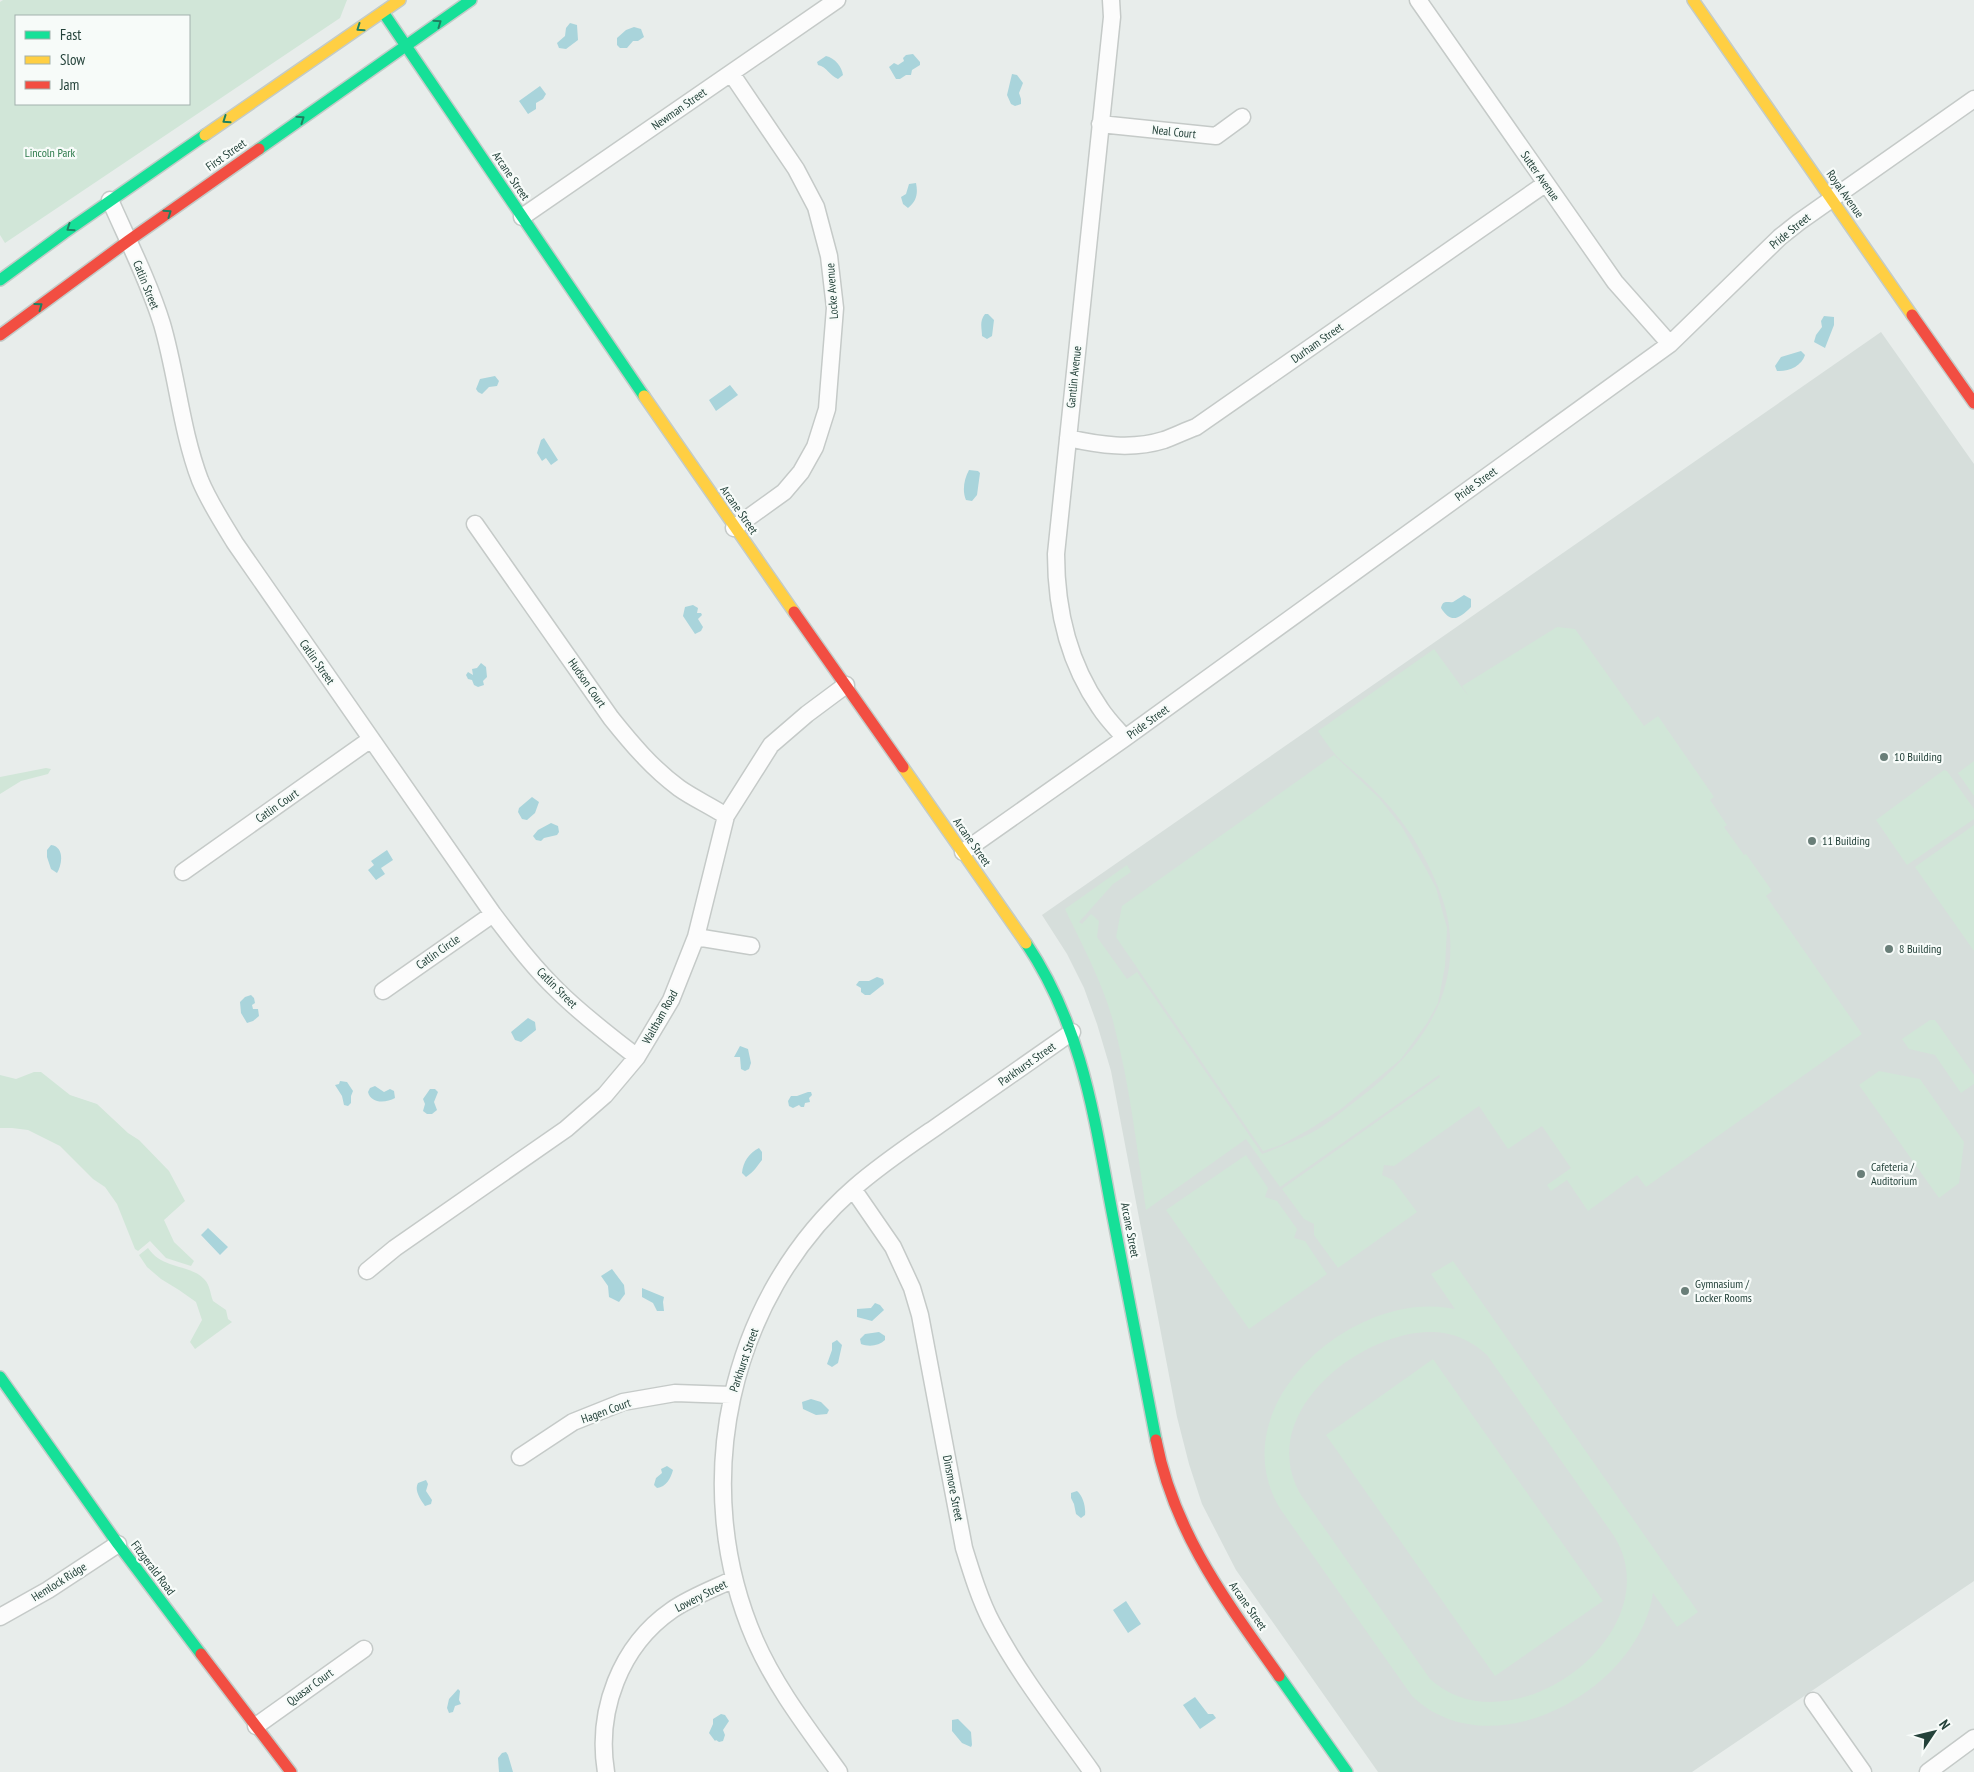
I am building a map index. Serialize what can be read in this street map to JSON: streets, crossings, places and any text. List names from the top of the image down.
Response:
{
  "streets": {
    "main road": [
      "First Street",
      "Arcane Street",
      "Royal Avenue",
      "Fitzgerald Road"
    ],
    "street": [
      "Newman Street",
      "Neal Court",
      "Sutter Avenue",
      "Pride Street",
      "Catlin Street",
      "Locke Avenue",
      "Durham Street",
      "Gantlin Avenue",
      "Hudson Court",
      "Catlin Court",
      "Catlin Circle",
      "Waltham Road",
      "Parkhurst Street",
      "Hagen Court",
      "Dinsmore Street",
      "Hemlock Ridge",
      "Lowery Street",
      "Quasar Court"
    ]
  },
  "crossings": [
    ["Newman Street", "Arcane Street"],
    ["Newman Street", "Locke Avenue"],
    ["Neal Court", "Gantlin Avenue"],
    ["First Street", "Arcane Street"],
    ["First Street", "Catlin Street"],
    ["Arcane Street", "Pride Street"],
    ["Arcane Street", "Locke Avenue"],
    ["Arcane Street", "Waltham Road"],
    ["Arcane Street", "Parkhurst Street"],
    ["Sutter Avenue", "Pride Street"],
    ["Sutter Avenue", "Durham Street"],
    ["Royal Avenue", "Pride Street"],
    ["Pride Street", "Gantlin Avenue"],
    ["Catlin Street", "Catlin Court"],
    ["Catlin Street", "Catlin Circle"],
    ["Catlin Street", "Waltham Road"],
    ["Durham Street", "Gantlin Avenue"],
    ["Hudson Court", "Waltham Road"],
    ["Parkhurst Street", "Hagen Court"],
    ["Parkhurst Street", "Dinsmore Street"],
    ["Parkhurst Street", "Lowery Street"],
    ["Fitzgerald Road", "Hemlock Ridge"],
    ["Fitzgerald Road", "Quasar Court"]
  ],
  "parks": ["Lincoln Park"],
  "places": [
    "10 Building",
    "11 Building",
    "8 Building",
    "Cafeteria / Auditorium",
    "Gymnasium / Locker Rooms"
  ],
  "legend": ["Fast", "Slow", "Jam"],
  "north": "top right"
}
